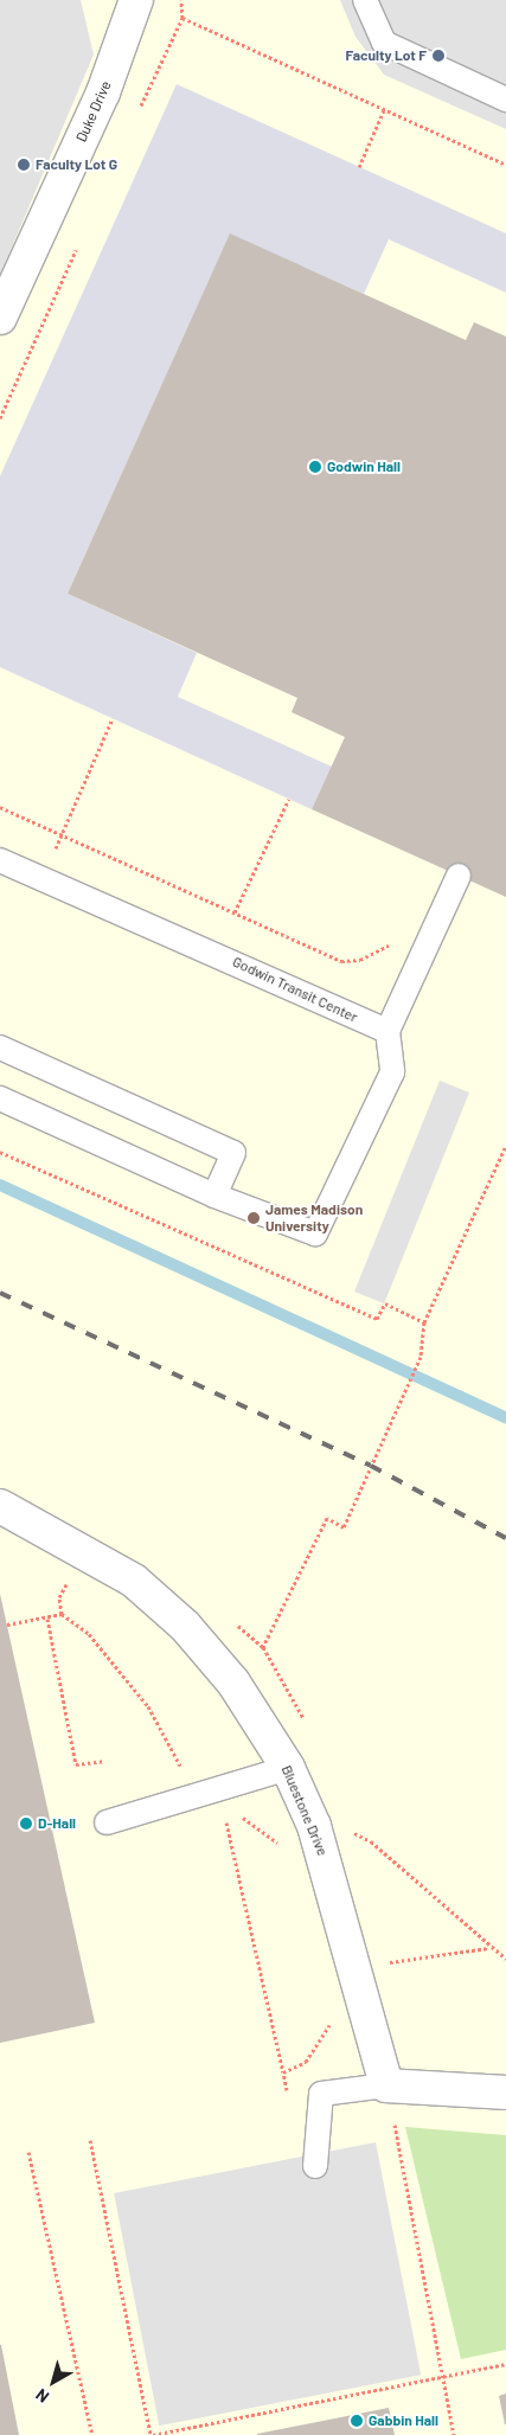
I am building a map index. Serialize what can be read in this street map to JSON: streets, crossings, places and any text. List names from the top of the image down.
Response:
{
  "streets": {
    "street": ["Duke Drive", "Bluestone Drive"],
    "lane": ["Godwin Transit Center"]
  },
  "places": [
    "Faculty Lot F",
    "Faculty Lot G",
    "Godwin Hall",
    "James Madison University",
    "D-Hall",
    "Gabbin Hall"
  ],
  "north": "bottom left"
}
